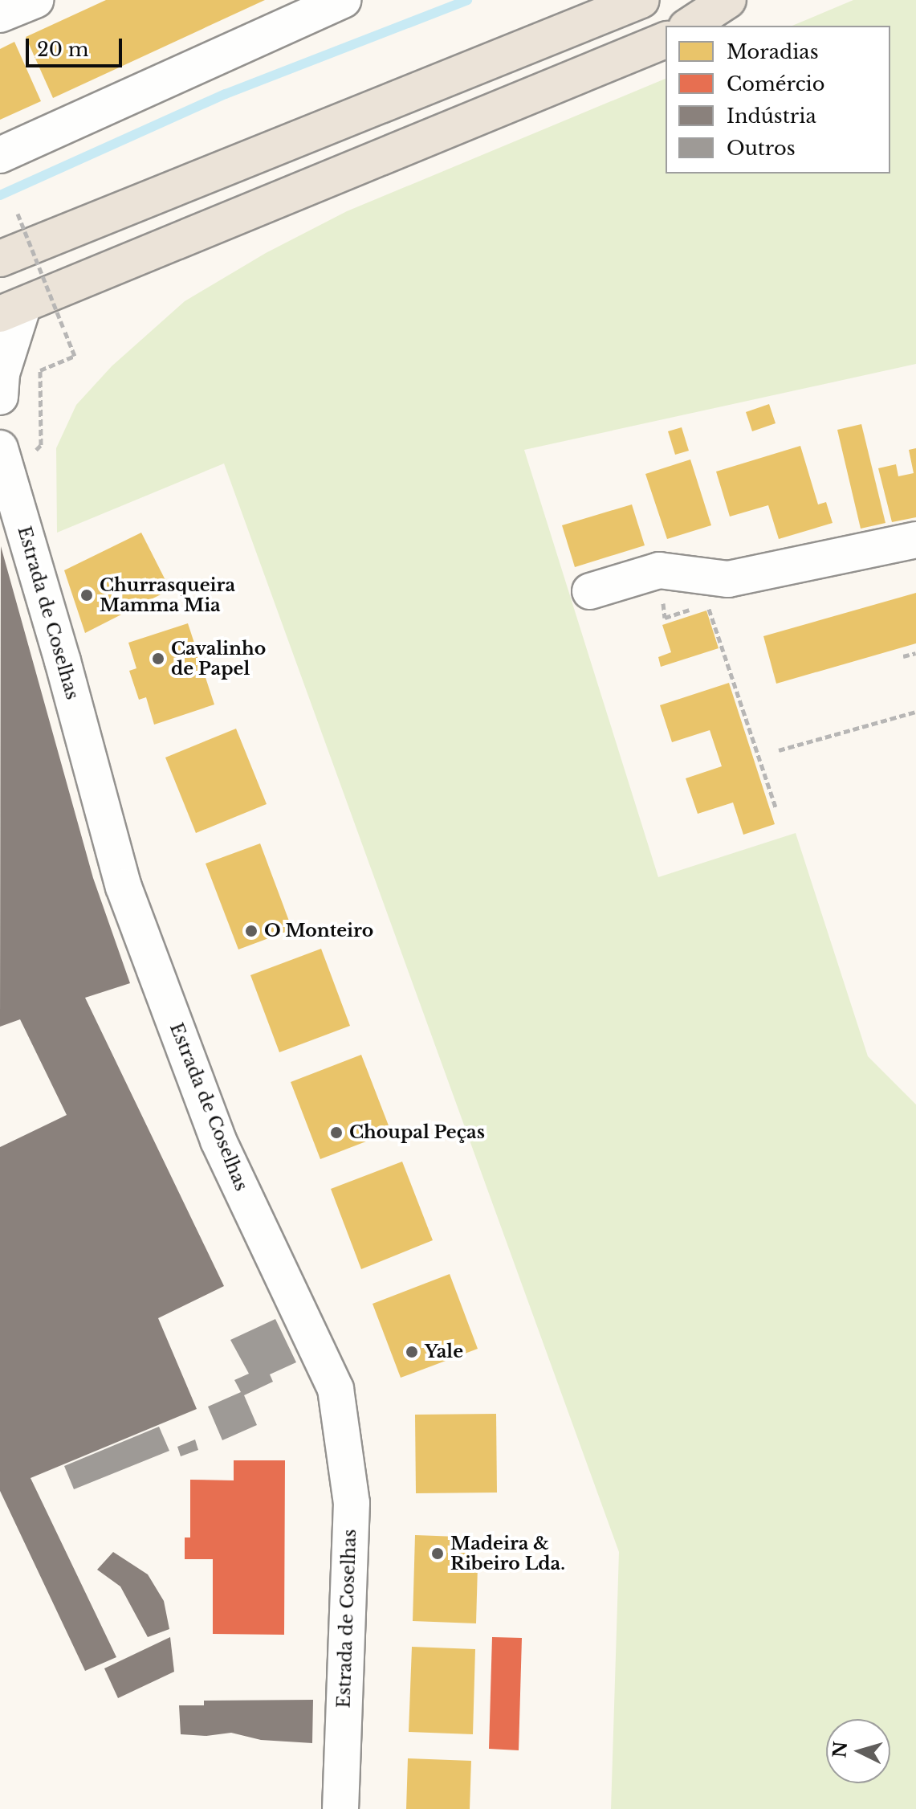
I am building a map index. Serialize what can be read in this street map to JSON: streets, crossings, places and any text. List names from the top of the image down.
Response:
{
  "streets": {
    "street": ["Estrada de Coselhas"]
  },
  "places": [
    "Churrasqueira Mamma Mia",
    "Cavalinho de Papel",
    "O Monteiro",
    "Choupal Peças",
    "Yale",
    "Madeira & Ribeiro Lda."
  ],
  "legend": [
    "Moradias",
    "Comércio",
    "Indústria",
    "Outros"
  ],
  "scale_bar": "20 m",
  "north": "left"
}
